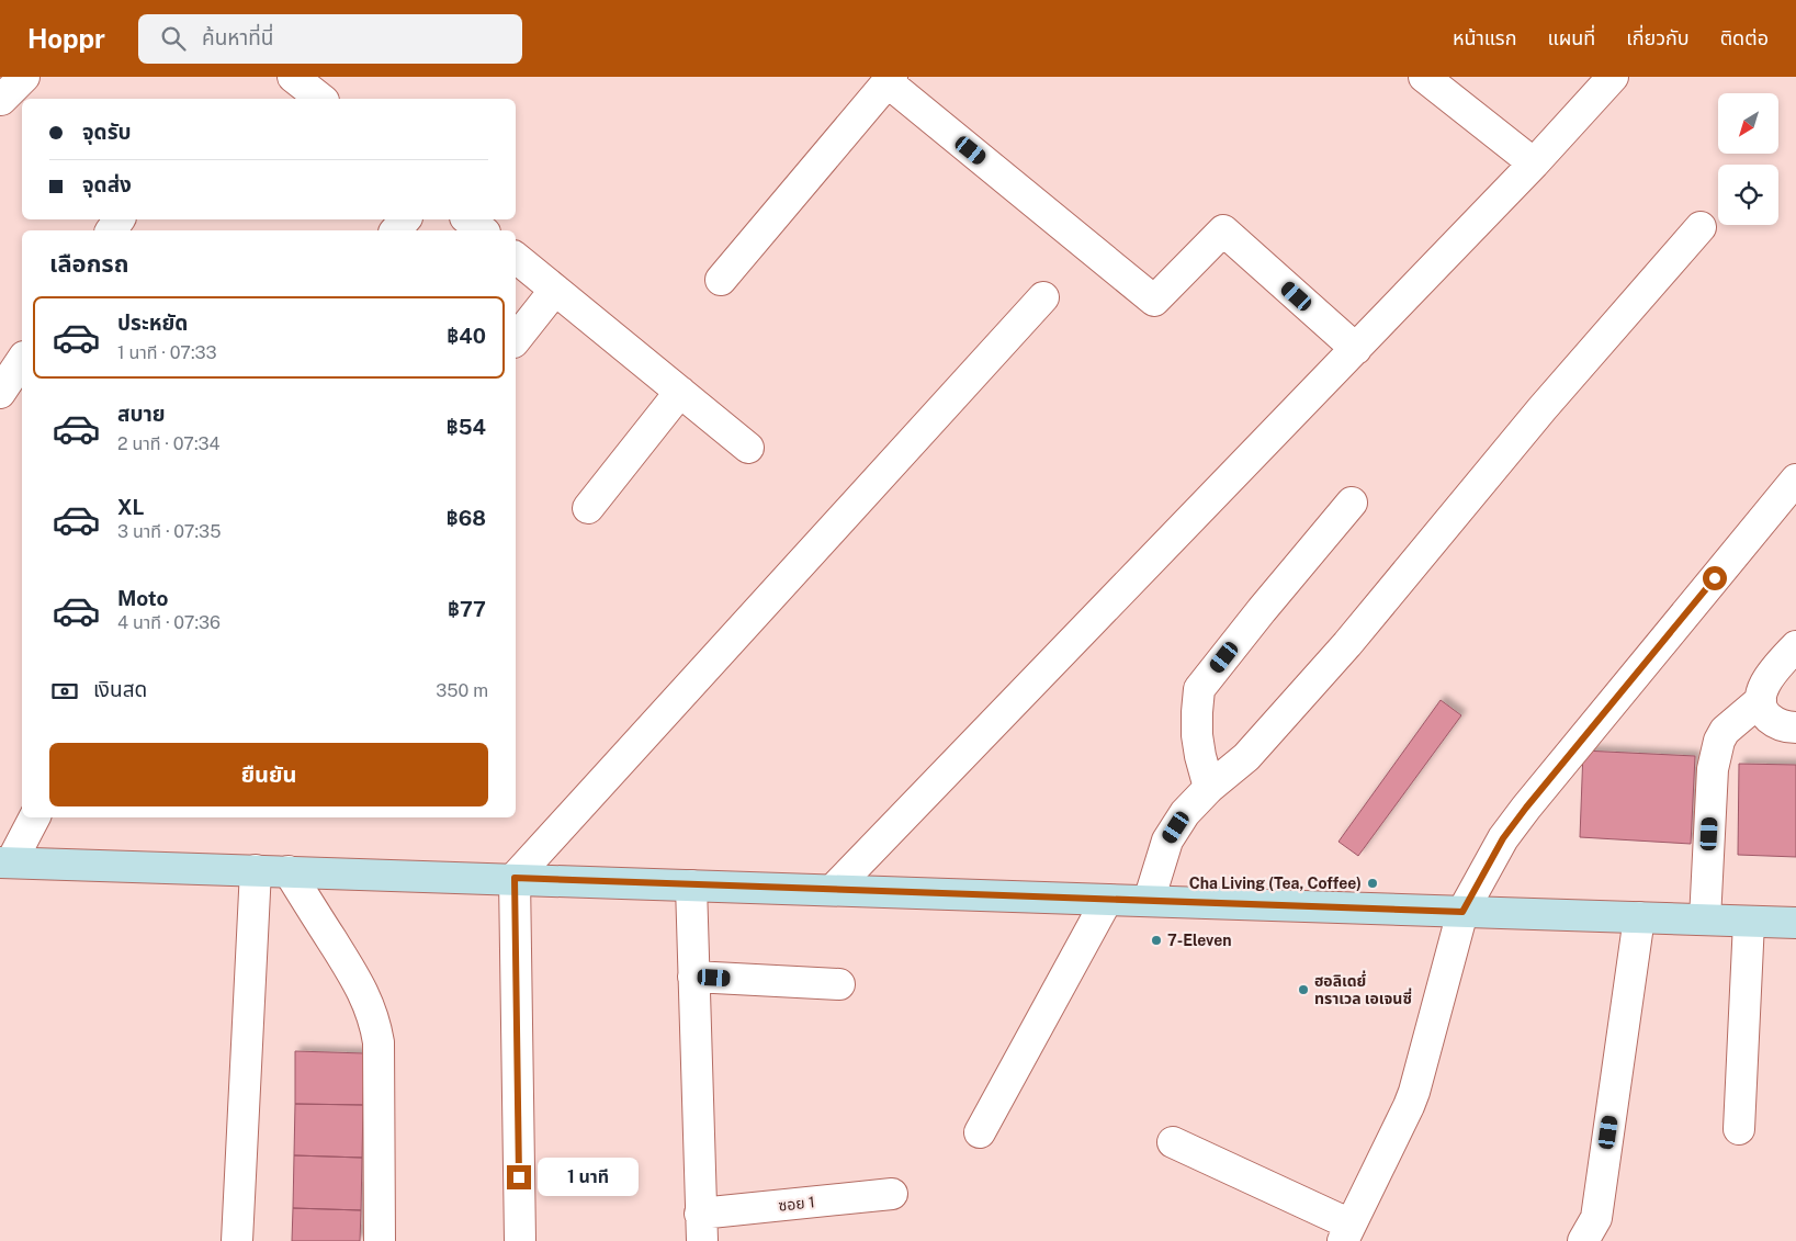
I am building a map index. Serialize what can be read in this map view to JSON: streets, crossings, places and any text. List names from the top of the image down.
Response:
{
  "streets": {
    "street": ["ซอย 1"]
  },
  "places": ["Cha Living (Tea, Coffee)", "7-Eleven", "ฮอลิเดย์่ ทราเวล เอเจนซี่"],
  "north": "bottom left",
  "page": {
    "header": "Hoppr",
    "search": "ค้นหาที่นี่",
    "nav": [
      "หน้าแรก",
      "แผนที่",
      "เกี่ยวกับ",
      "ติดต่อ"
    ],
    "banner": ["จุดรับ", "จุดส่ง"],
    "heading": "เลือกรถ",
    "list": [
      {
        "name": "ประหยัด",
        "note": "1 นาที · 07:33",
        "value": "฿40"
      },
      {
        "name": "สบาย",
        "note": "2 นาที · 07:34",
        "value": "฿54"
      },
      {
        "name": "XL",
        "note": "3 นาที · 07:35",
        "value": "฿68"
      },
      {
        "name": "Moto",
        "note": "4 นาที · 07:36",
        "value": "฿77"
      }
    ],
    "pay": ["เงินสด", "350 m"],
    "buttons": "ยืนยัน",
    "bubble": "1 นาที"
  }
}
